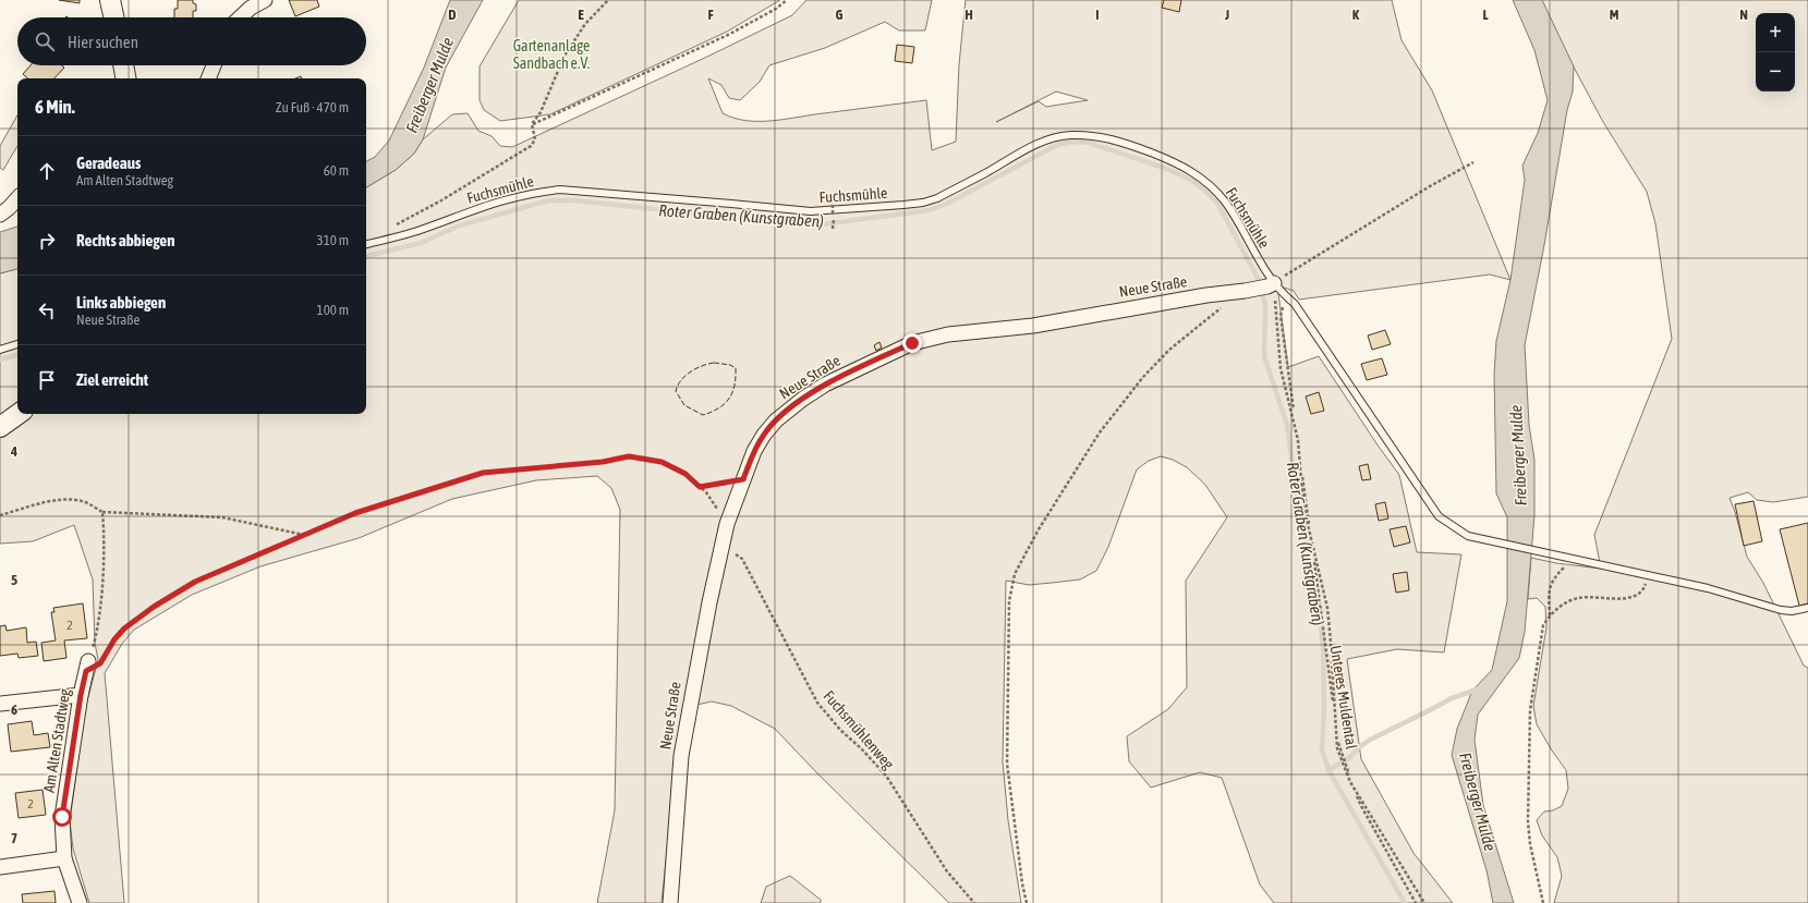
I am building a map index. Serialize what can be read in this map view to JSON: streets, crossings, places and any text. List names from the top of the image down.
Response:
{
  "streets": {
    "street": ["Neue Straße", "Am Alten Stadtweg"],
    "lane": ["Fuchsmühle"],
    "path": ["Unteres Muldental", "Fuchsmühlenweg"]
  },
  "crossings": [
    ["Fuchsmühle", "Neue Straße"],
    ["Fuchsmühle", "Unteres Muldental"],
    ["Neue Straße", "Fuchsmühlenweg"]
  ],
  "water": ["Freiberger Mulde", "Roter Graben (Kunstgraben)"],
  "parks": ["Gartenanlage Sandbach e.V."],
  "house_numbers": ["2", "2"],
  "page": {
    "map_buttons": ["+", "−"],
    "search": "Hier suchen",
    "heading": ["6 Min.", "Zu Fuß · 470 m"],
    "list": [
      ["Geradeaus", "Am Alten Stadtweg", "60 m"],
      ["Rechts abbiegen", "310 m"],
      ["Links abbiegen", "Neue Straße", "100 m"],
      "Ziel erreicht"
    ]
  },
  "grid": {
    "columns": [
      "D",
      "E",
      "F",
      "G",
      "H",
      "I",
      "J",
      "K",
      "L",
      "M",
      "N"
    ],
    "rows": [
      "4",
      "5",
      "6",
      "7"
    ]
  }
}
